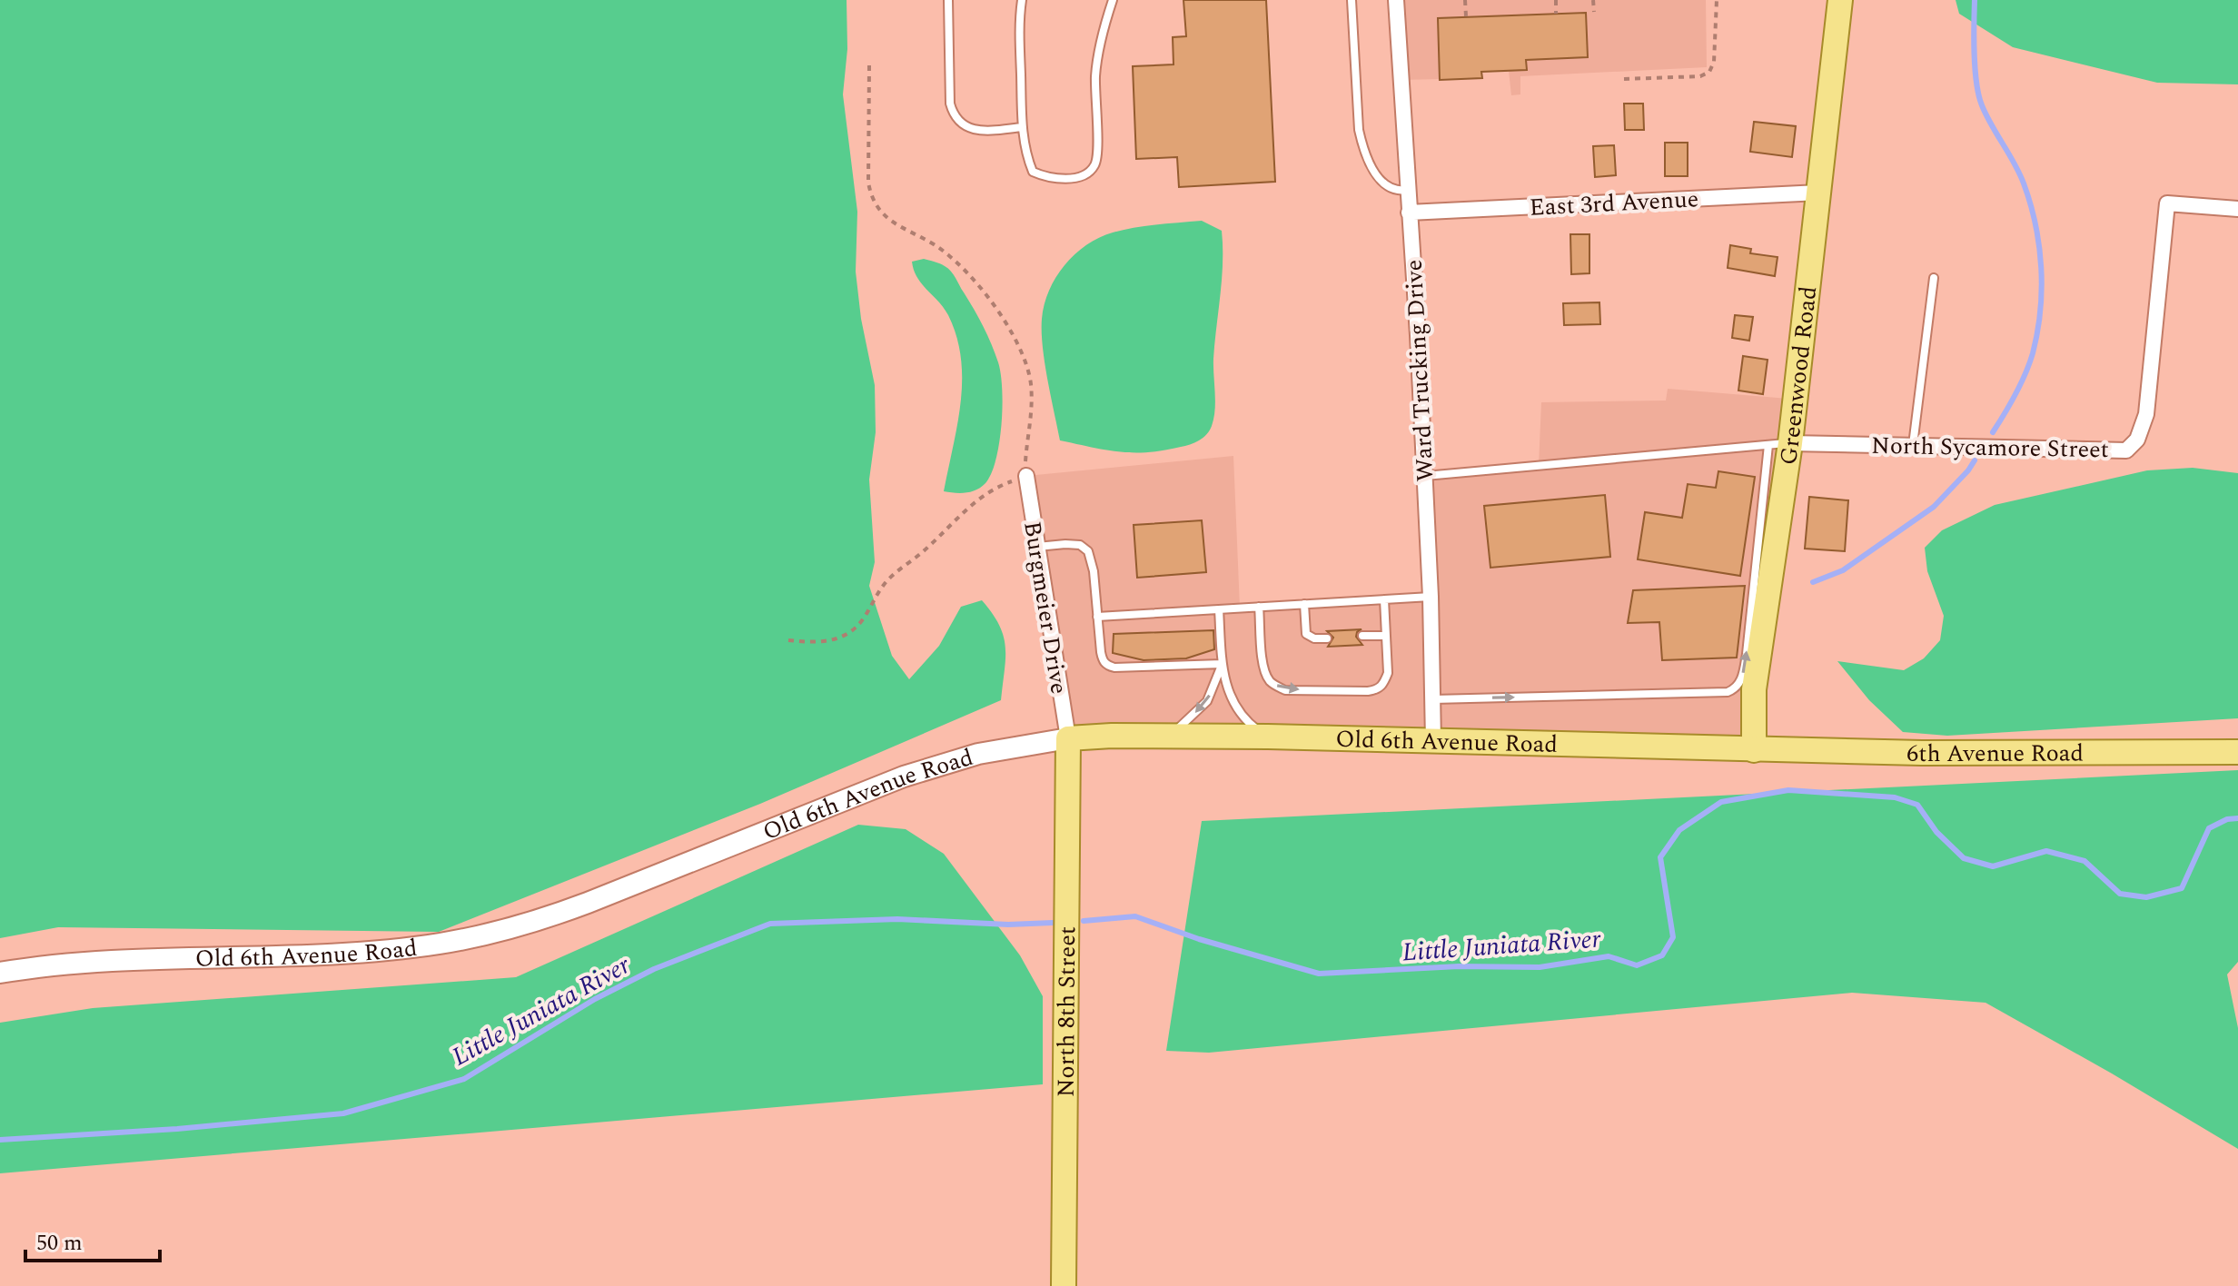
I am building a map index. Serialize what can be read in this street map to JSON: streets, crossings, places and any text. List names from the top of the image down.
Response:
{
  "streets": {
    "main road": [
      "Greenwood Road",
      "Old 6th Avenue Road",
      "6th Avenue Road",
      "North 8th Street"
    ],
    "street": [
      "East 3rd Avenue",
      "Ward Trucking Drive",
      "North Sycamore Street",
      "Burgmeier Drive"
    ]
  },
  "crossings": [
    ["East 3rd Avenue", "Ward Trucking Drive"],
    ["East 3rd Avenue", "Greenwood Road"],
    ["Ward Trucking Drive", "Old 6th Avenue Road"],
    ["Greenwood Road", "North Sycamore Street"],
    ["Greenwood Road", "Old 6th Avenue Road"],
    ["Greenwood Road", "6th Avenue Road"],
    ["Burgmeier Drive", "Old 6th Avenue Road"],
    ["Burgmeier Drive", "North 8th Street"],
    ["Old 6th Avenue Road", "6th Avenue Road"],
    ["Old 6th Avenue Road", "North 8th Street"]
  ],
  "water": ["Little Juniata River"],
  "scale_bar": "50 m"
}
